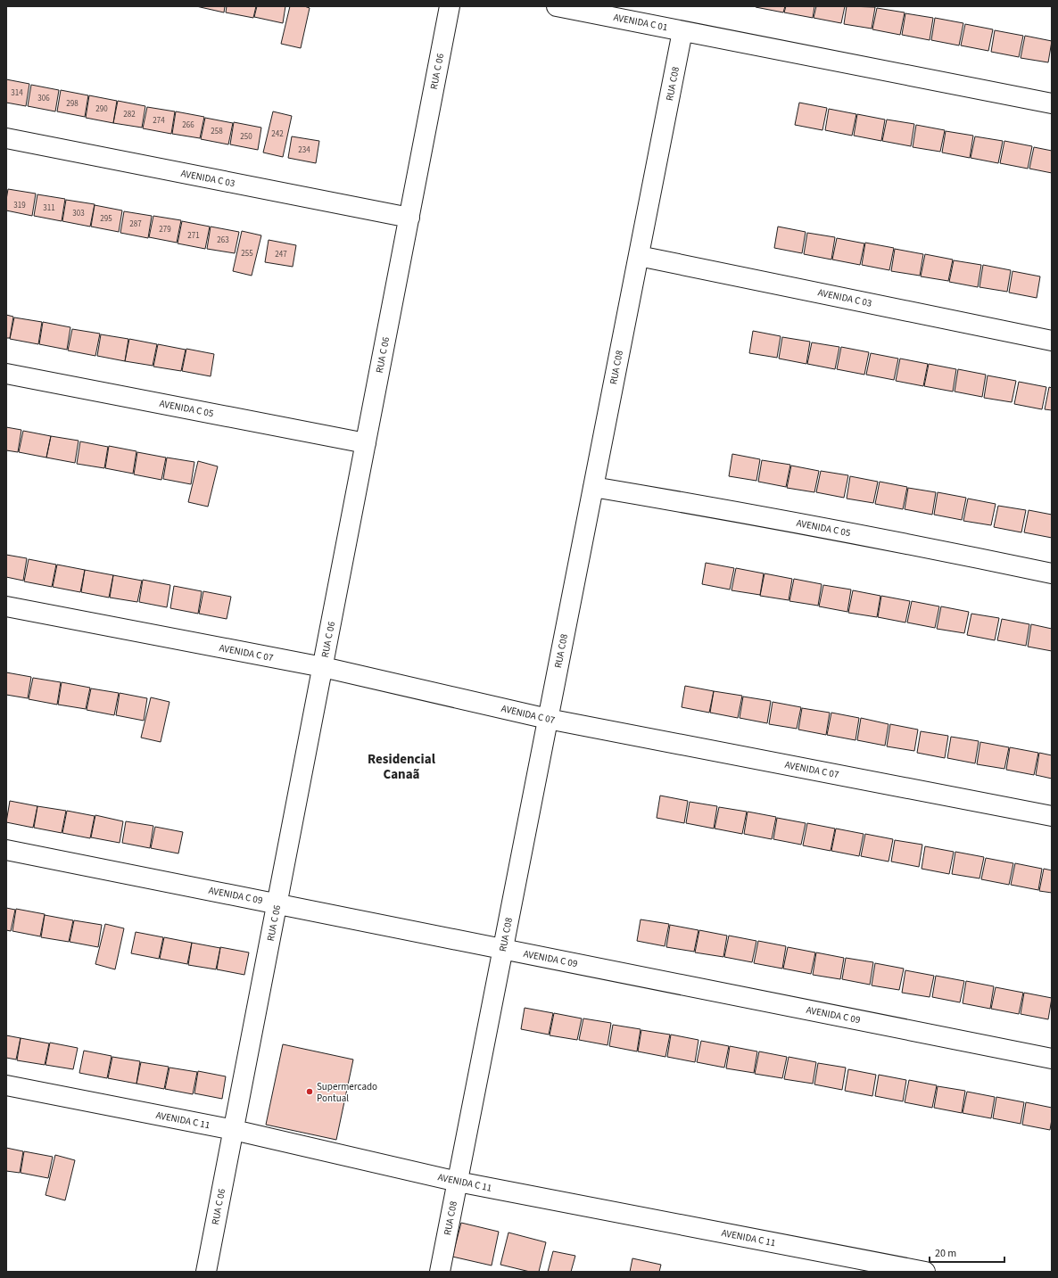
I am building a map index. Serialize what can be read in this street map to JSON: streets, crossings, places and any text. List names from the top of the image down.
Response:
{
  "streets": {
    "street": [
      "AVENIDA C 01",
      "RUA C 06",
      "RUA C08",
      "AVENIDA C 03",
      "AVENIDA C 05",
      "AVENIDA C 07",
      "AVENIDA C 09",
      "AVENIDA C 11"
    ]
  },
  "crossings": [
    ["AVENIDA C 01", "RUA C08"],
    ["RUA C 06", "AVENIDA C 03"],
    ["RUA C 06", "AVENIDA C 05"],
    ["RUA C 06", "AVENIDA C 07"],
    ["RUA C 06", "AVENIDA C 09"],
    ["RUA C 06", "AVENIDA C 11"],
    ["RUA C08", "AVENIDA C 03"],
    ["RUA C08", "AVENIDA C 05"],
    ["RUA C08", "AVENIDA C 07"],
    ["RUA C08", "AVENIDA C 09"],
    ["RUA C08", "AVENIDA C 11"]
  ],
  "districts": ["Residencial Canaã"],
  "places": ["Supermercado Pontual"],
  "house_numbers": [
    "314",
    "306",
    "298",
    "290",
    "282",
    "274",
    "266",
    "258",
    "242",
    "250",
    "234",
    "319",
    "311",
    "303",
    "295",
    "287",
    "279",
    "271",
    "263",
    "255",
    "247"
  ],
  "scale_bar": "20 m"
}
